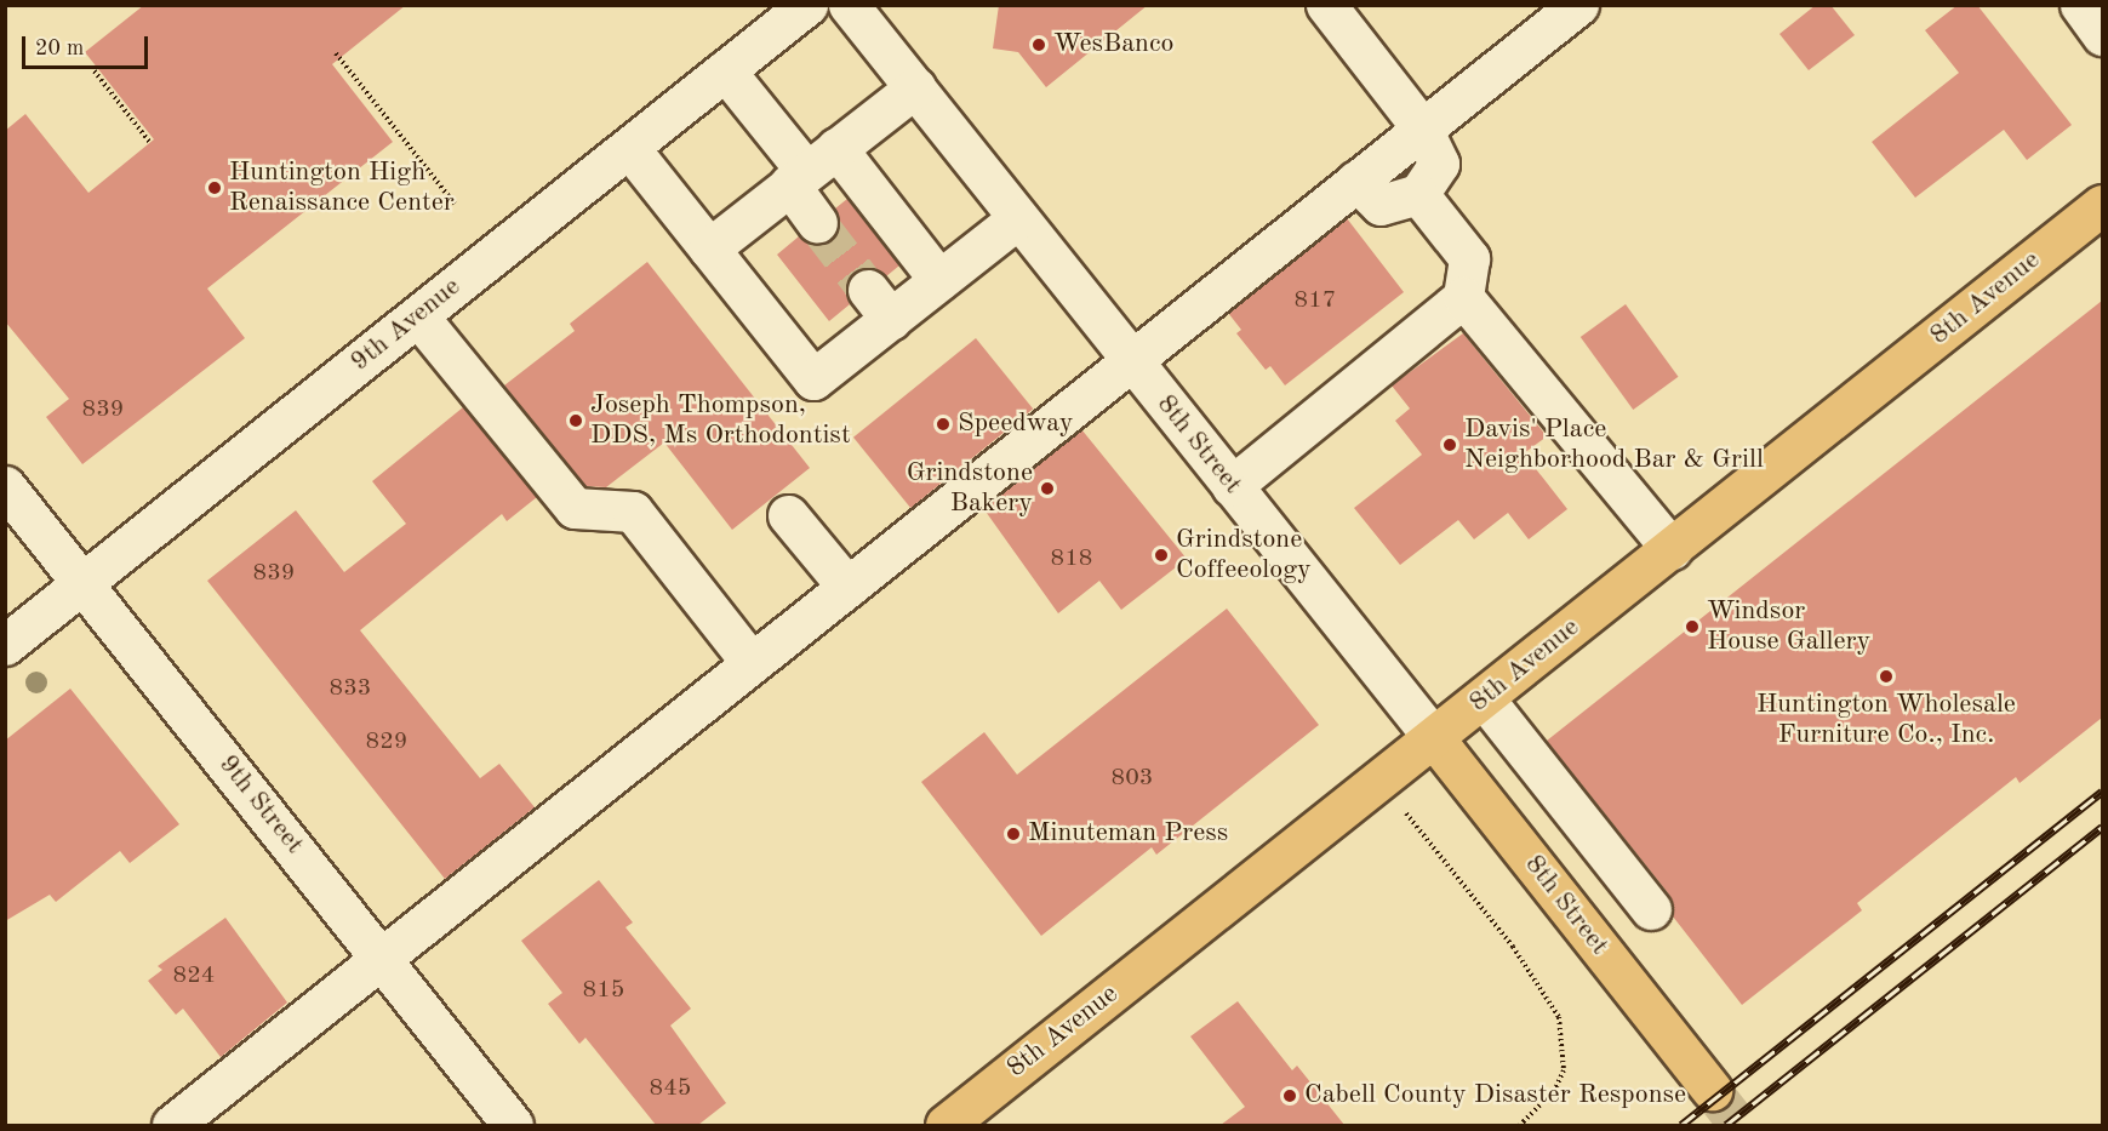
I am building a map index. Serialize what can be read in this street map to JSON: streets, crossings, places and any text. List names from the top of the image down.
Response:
{
  "streets": {
    "main road": ["8th Avenue", "8th Street"],
    "street": ["9th Avenue", "9th Street"]
  },
  "crossings": [
    ["8th Avenue", "8th Street"],
    ["9th Avenue", "9th Street"]
  ],
  "places": [
    "WesBanco",
    "Huntington High Renaissance Center",
    "Joseph Thompson, DDS, Ms Orthodontist",
    "Speedway",
    "Davis' Place Neighborhood Bar & Grill",
    "Grindstone Bakery",
    "Grindstone Coffeeology",
    "Windsor House Gallery",
    "Huntington Wholesale Furniture Co., Inc.",
    "Minuteman Press",
    "Cabell County Disaster Response"
  ],
  "house_numbers": [
    "817",
    "839",
    "818",
    "839",
    "833",
    "829",
    "803",
    "824",
    "815",
    "845"
  ],
  "scale_bar": "20 m"
}
